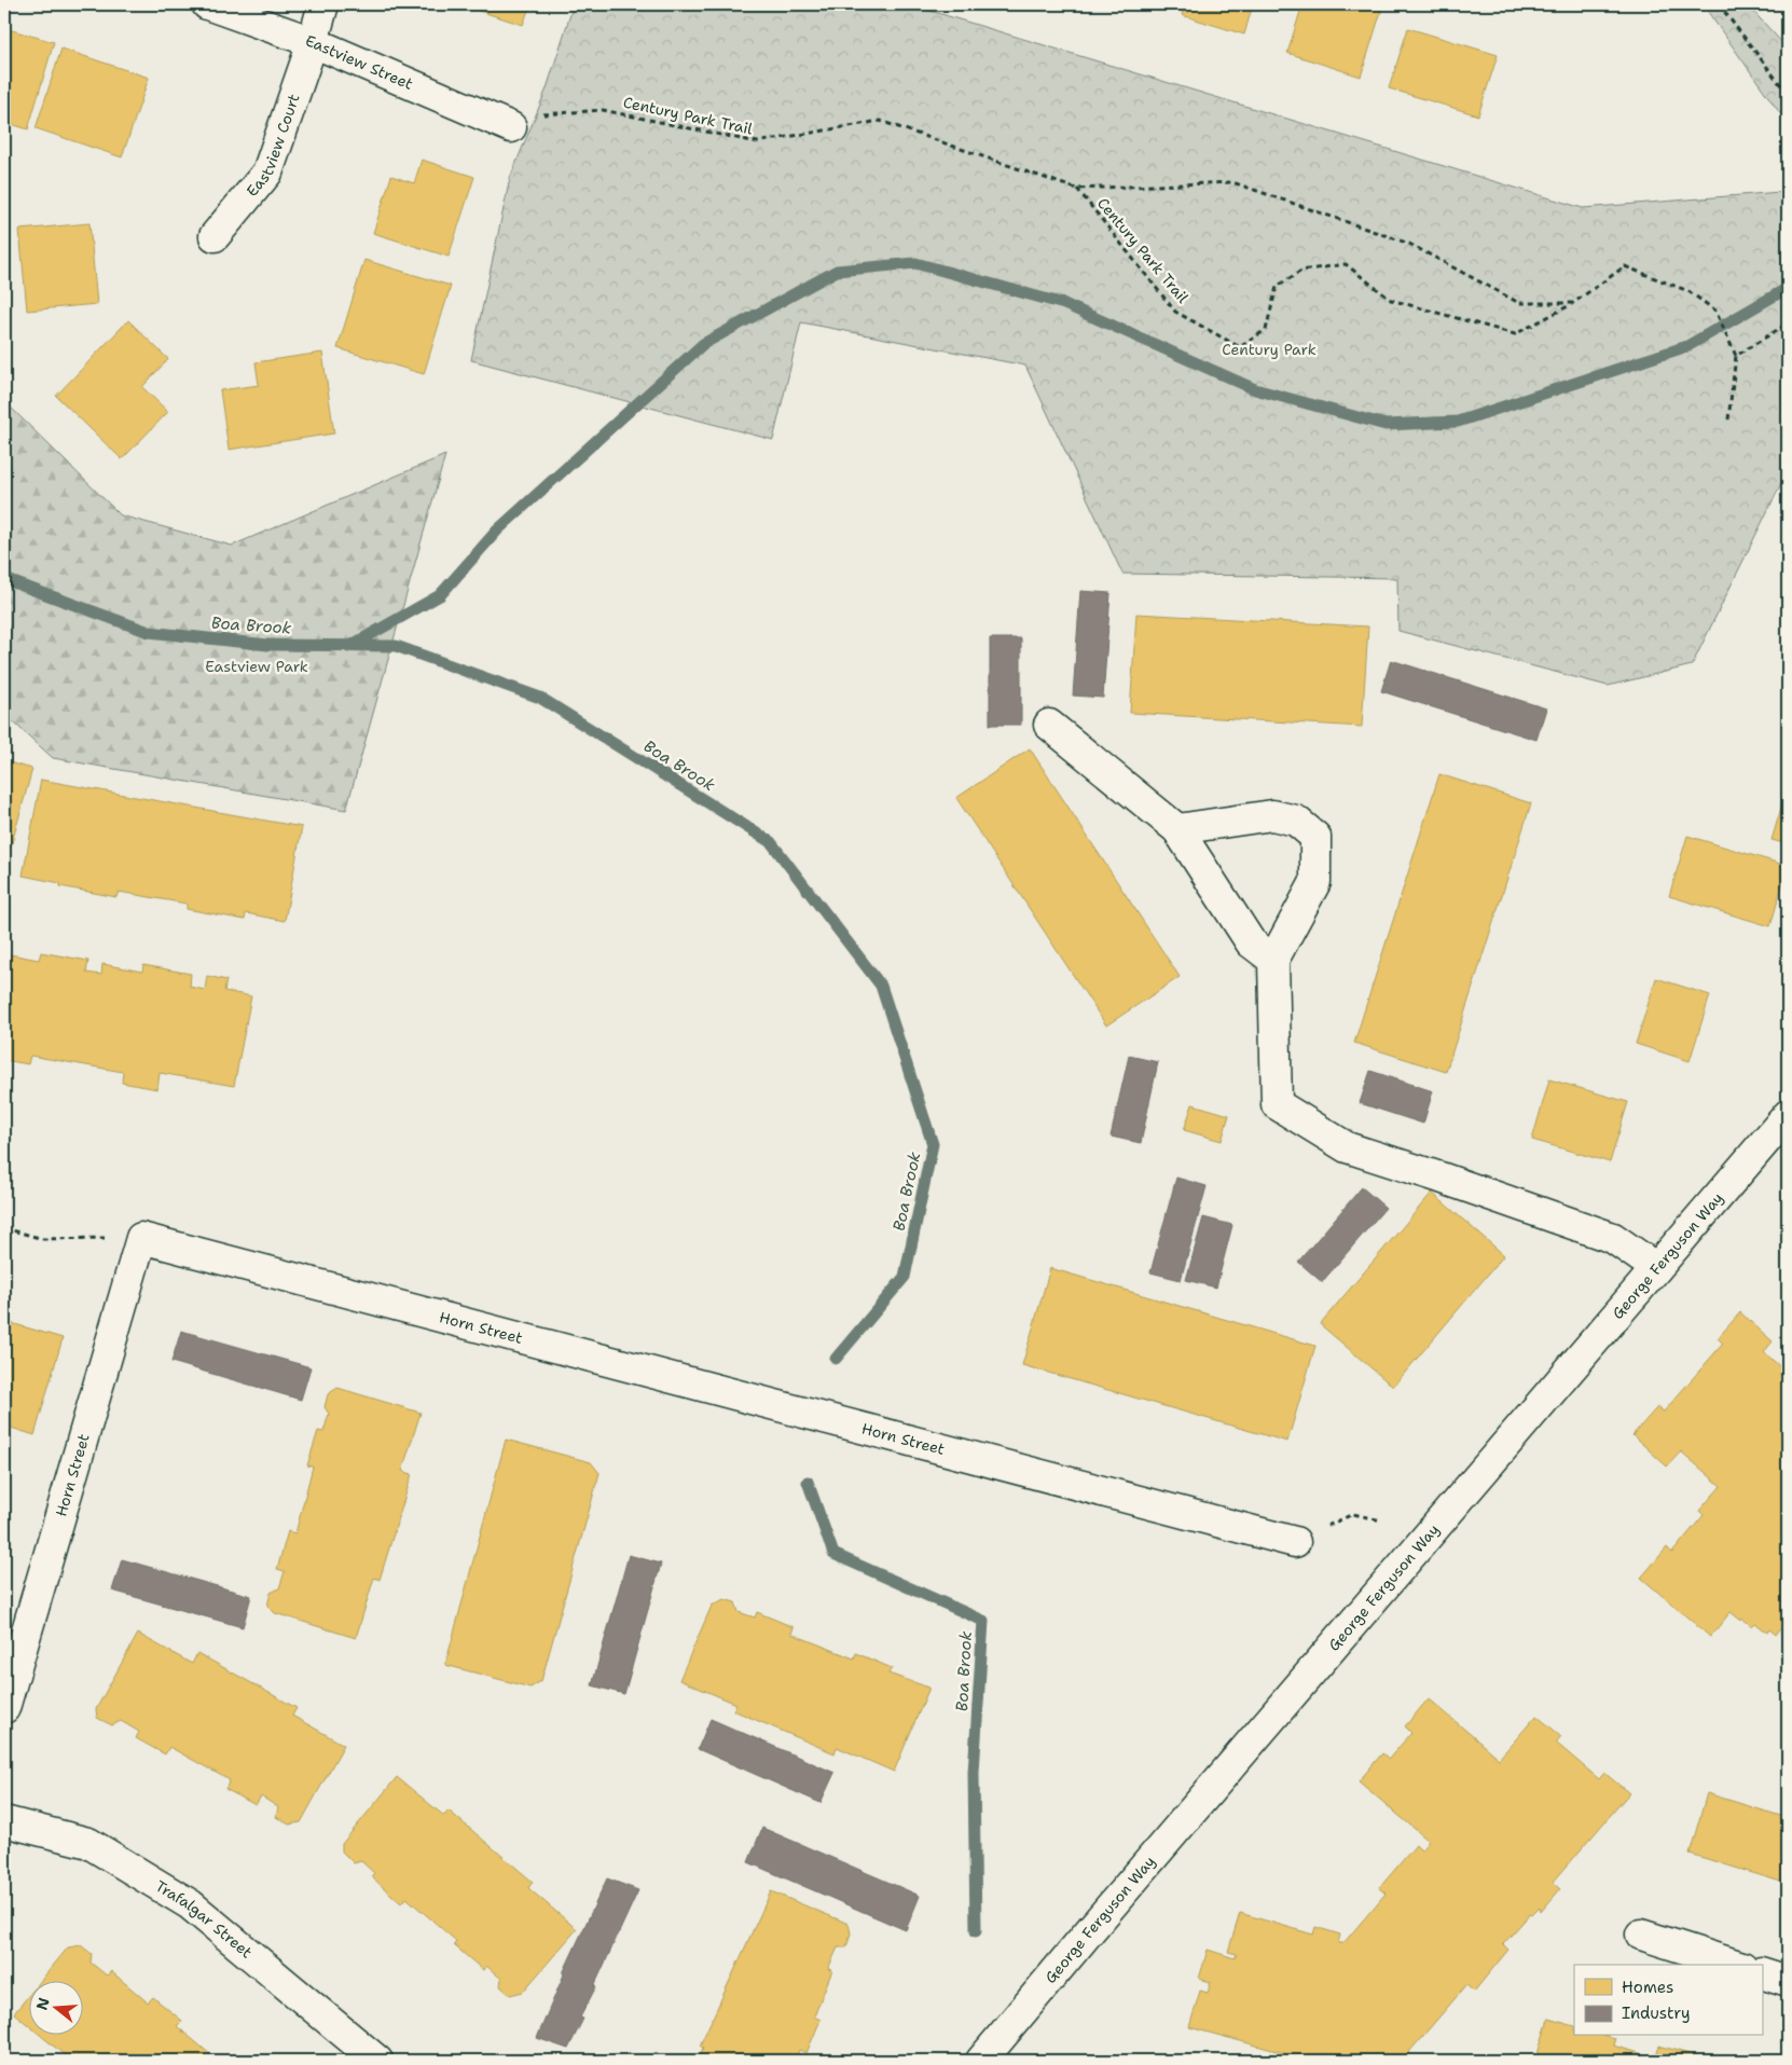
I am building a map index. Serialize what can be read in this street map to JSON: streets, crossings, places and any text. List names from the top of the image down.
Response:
{
  "streets": {
    "street": [
      "Eastview Street",
      "Eastview Court",
      "George Ferguson Way",
      "Horn Street",
      "Trafalgar Street"
    ],
    "path": ["Century Park Trail"]
  },
  "crossings": [
    ["Eastview Street", "Century Park Trail"],
    ["Eastview Street", "Eastview Court"]
  ],
  "water": ["Boa Brook"],
  "parks": ["Century Park", "Eastview Park"],
  "legend": ["Homes", "Industry"],
  "north": "left"
}
